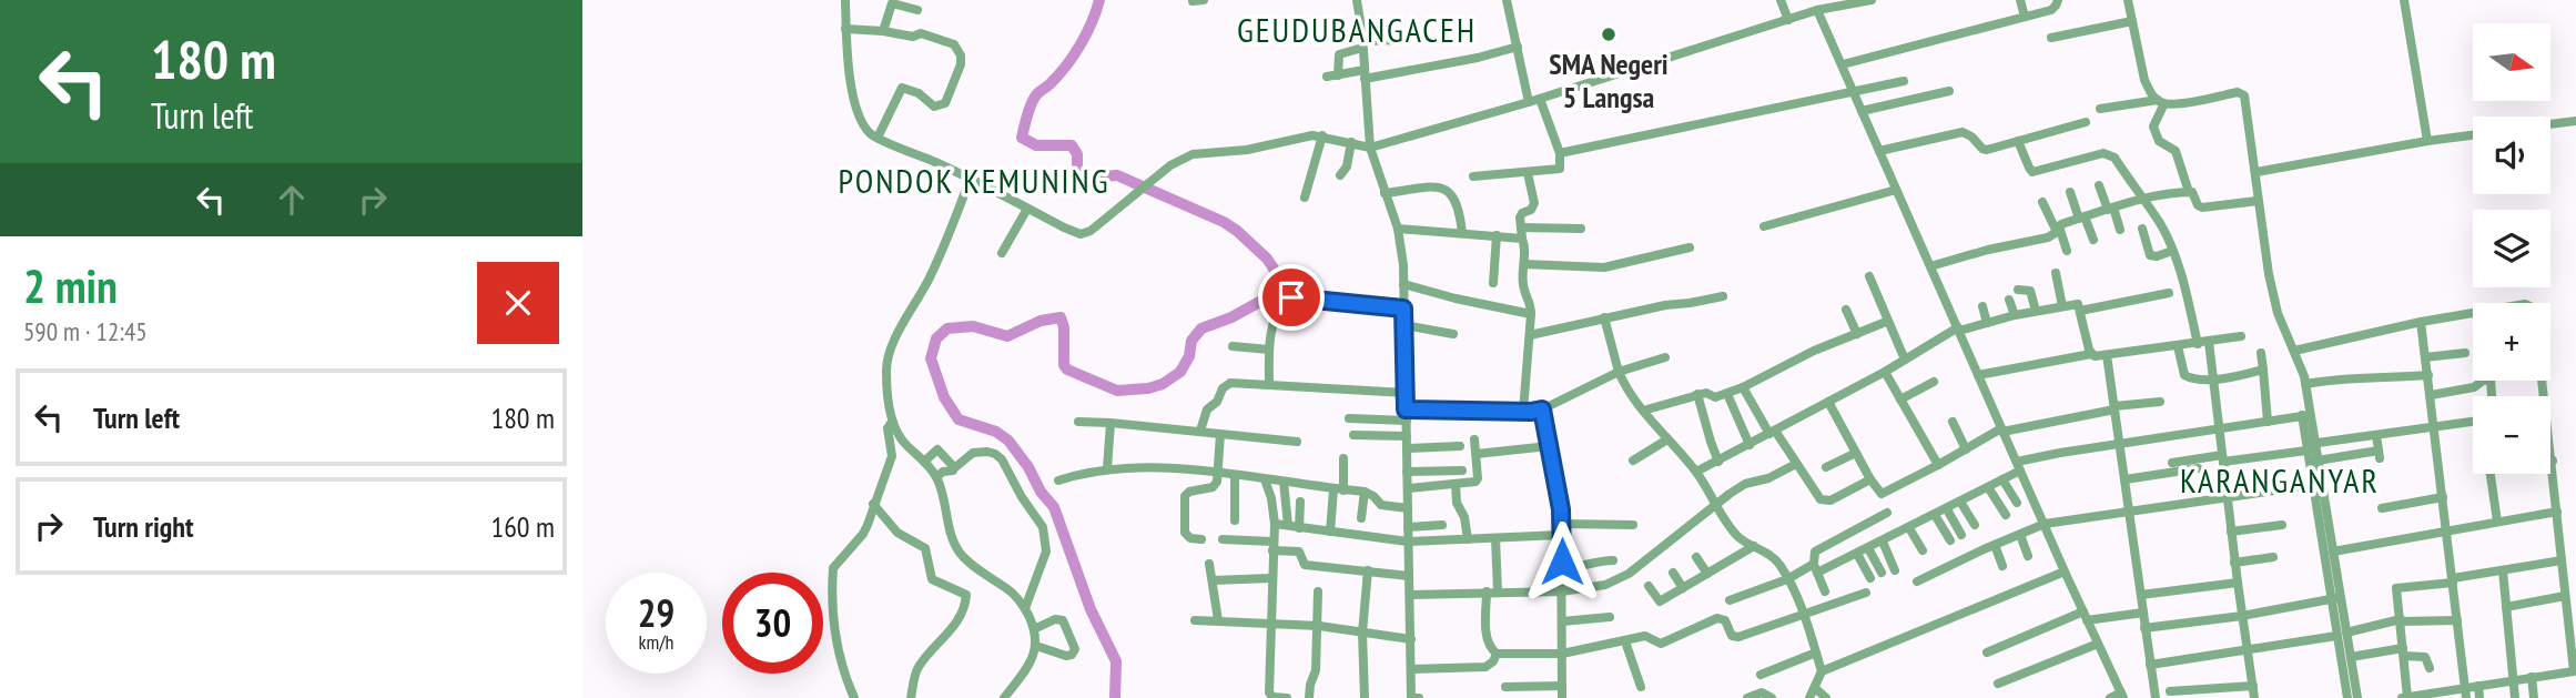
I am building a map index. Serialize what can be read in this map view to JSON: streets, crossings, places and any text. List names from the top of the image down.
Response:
{
  "districts": ["GEUDUBANGACEH", "PONDOK KEMUNING", "KARANGANYAR"],
  "places": ["SMA Negeri 5 Langsa"],
  "north": "right",
  "page": {
    "turn": ["180 m", "Turn left"],
    "map_buttons": ["+", "−"],
    "heading": ["2 min", "590 m · 12:45"],
    "list": [
      {
        "name": "Turn left",
        "value": "180 m"
      },
      {
        "name": "Turn right",
        "value": "160 m"
      }
    ],
    "speed": "29 km/h",
    "limit": "30"
  }
}
